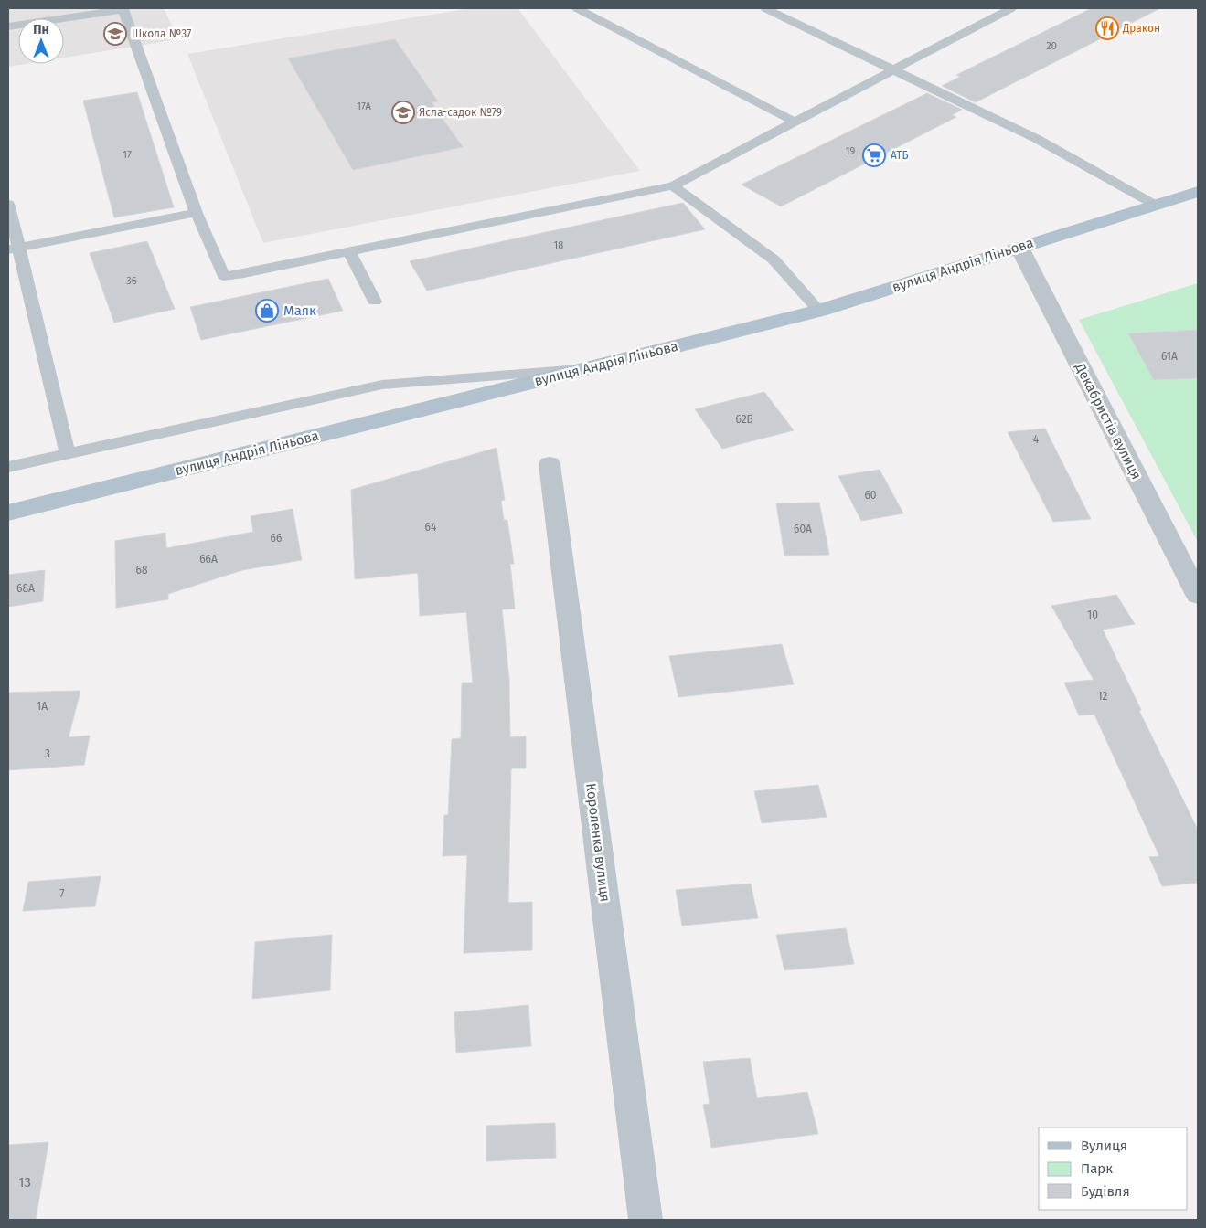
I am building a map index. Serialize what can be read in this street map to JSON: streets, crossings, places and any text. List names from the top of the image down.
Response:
{
  "streets": {
    "main road": ["вулиця Андрія Ліньова"],
    "street": ["Декабристів вулиця", "Короленка вулиця"]
  },
  "crossings": [
    ["вулиця Андрія Ліньова", "Декабристів вулиця"]
  ],
  "places": {
    "restaurant": ["Дракон"],
    "school or university": ["Школа №37", "Ясла-садок №79"],
    "supermarket": ["АТБ"],
    "shop": ["Маяк"]
  },
  "house_numbers": [
    "20",
    "17А",
    "19",
    "17",
    "18",
    "36",
    "61А",
    "62Б",
    "4",
    "60",
    "64",
    "60А",
    "66",
    "66А",
    "68",
    "68А",
    "10",
    "12",
    "1А",
    "3",
    "7",
    "13"
  ],
  "legend": ["Вулиця", "Парк", "Будівля"],
  "north": "top"
}
